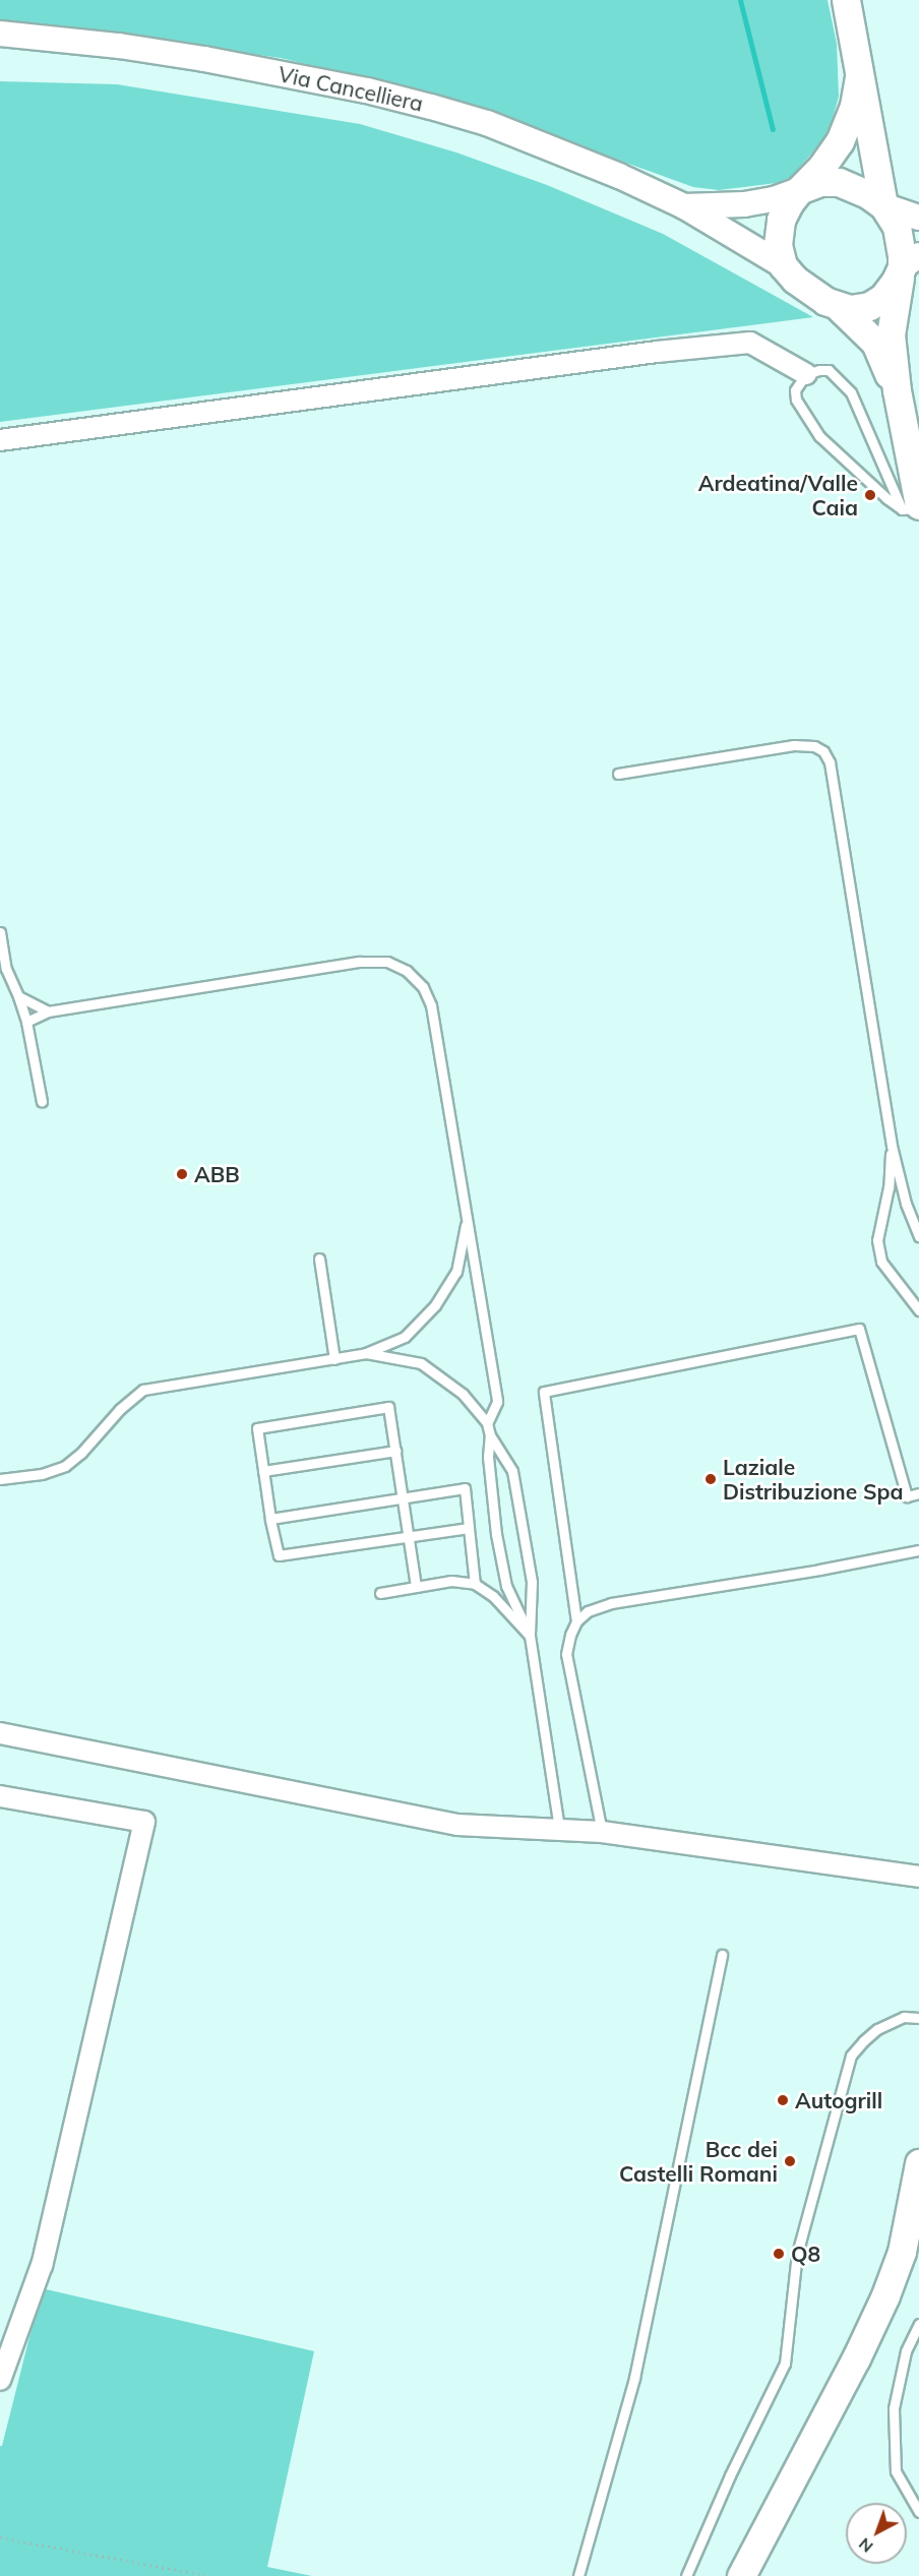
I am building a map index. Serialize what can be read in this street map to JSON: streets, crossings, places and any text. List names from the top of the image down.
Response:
{
  "streets": {
    "street": ["Via Cancelliera"]
  },
  "places": [
    "Ardeatina/Valle Caia",
    "ABB",
    "Laziale Distribuzione Spa",
    "Autogrill",
    "Bcc dei Castelli Romani",
    "Q8"
  ],
  "north": "bottom left"
}
